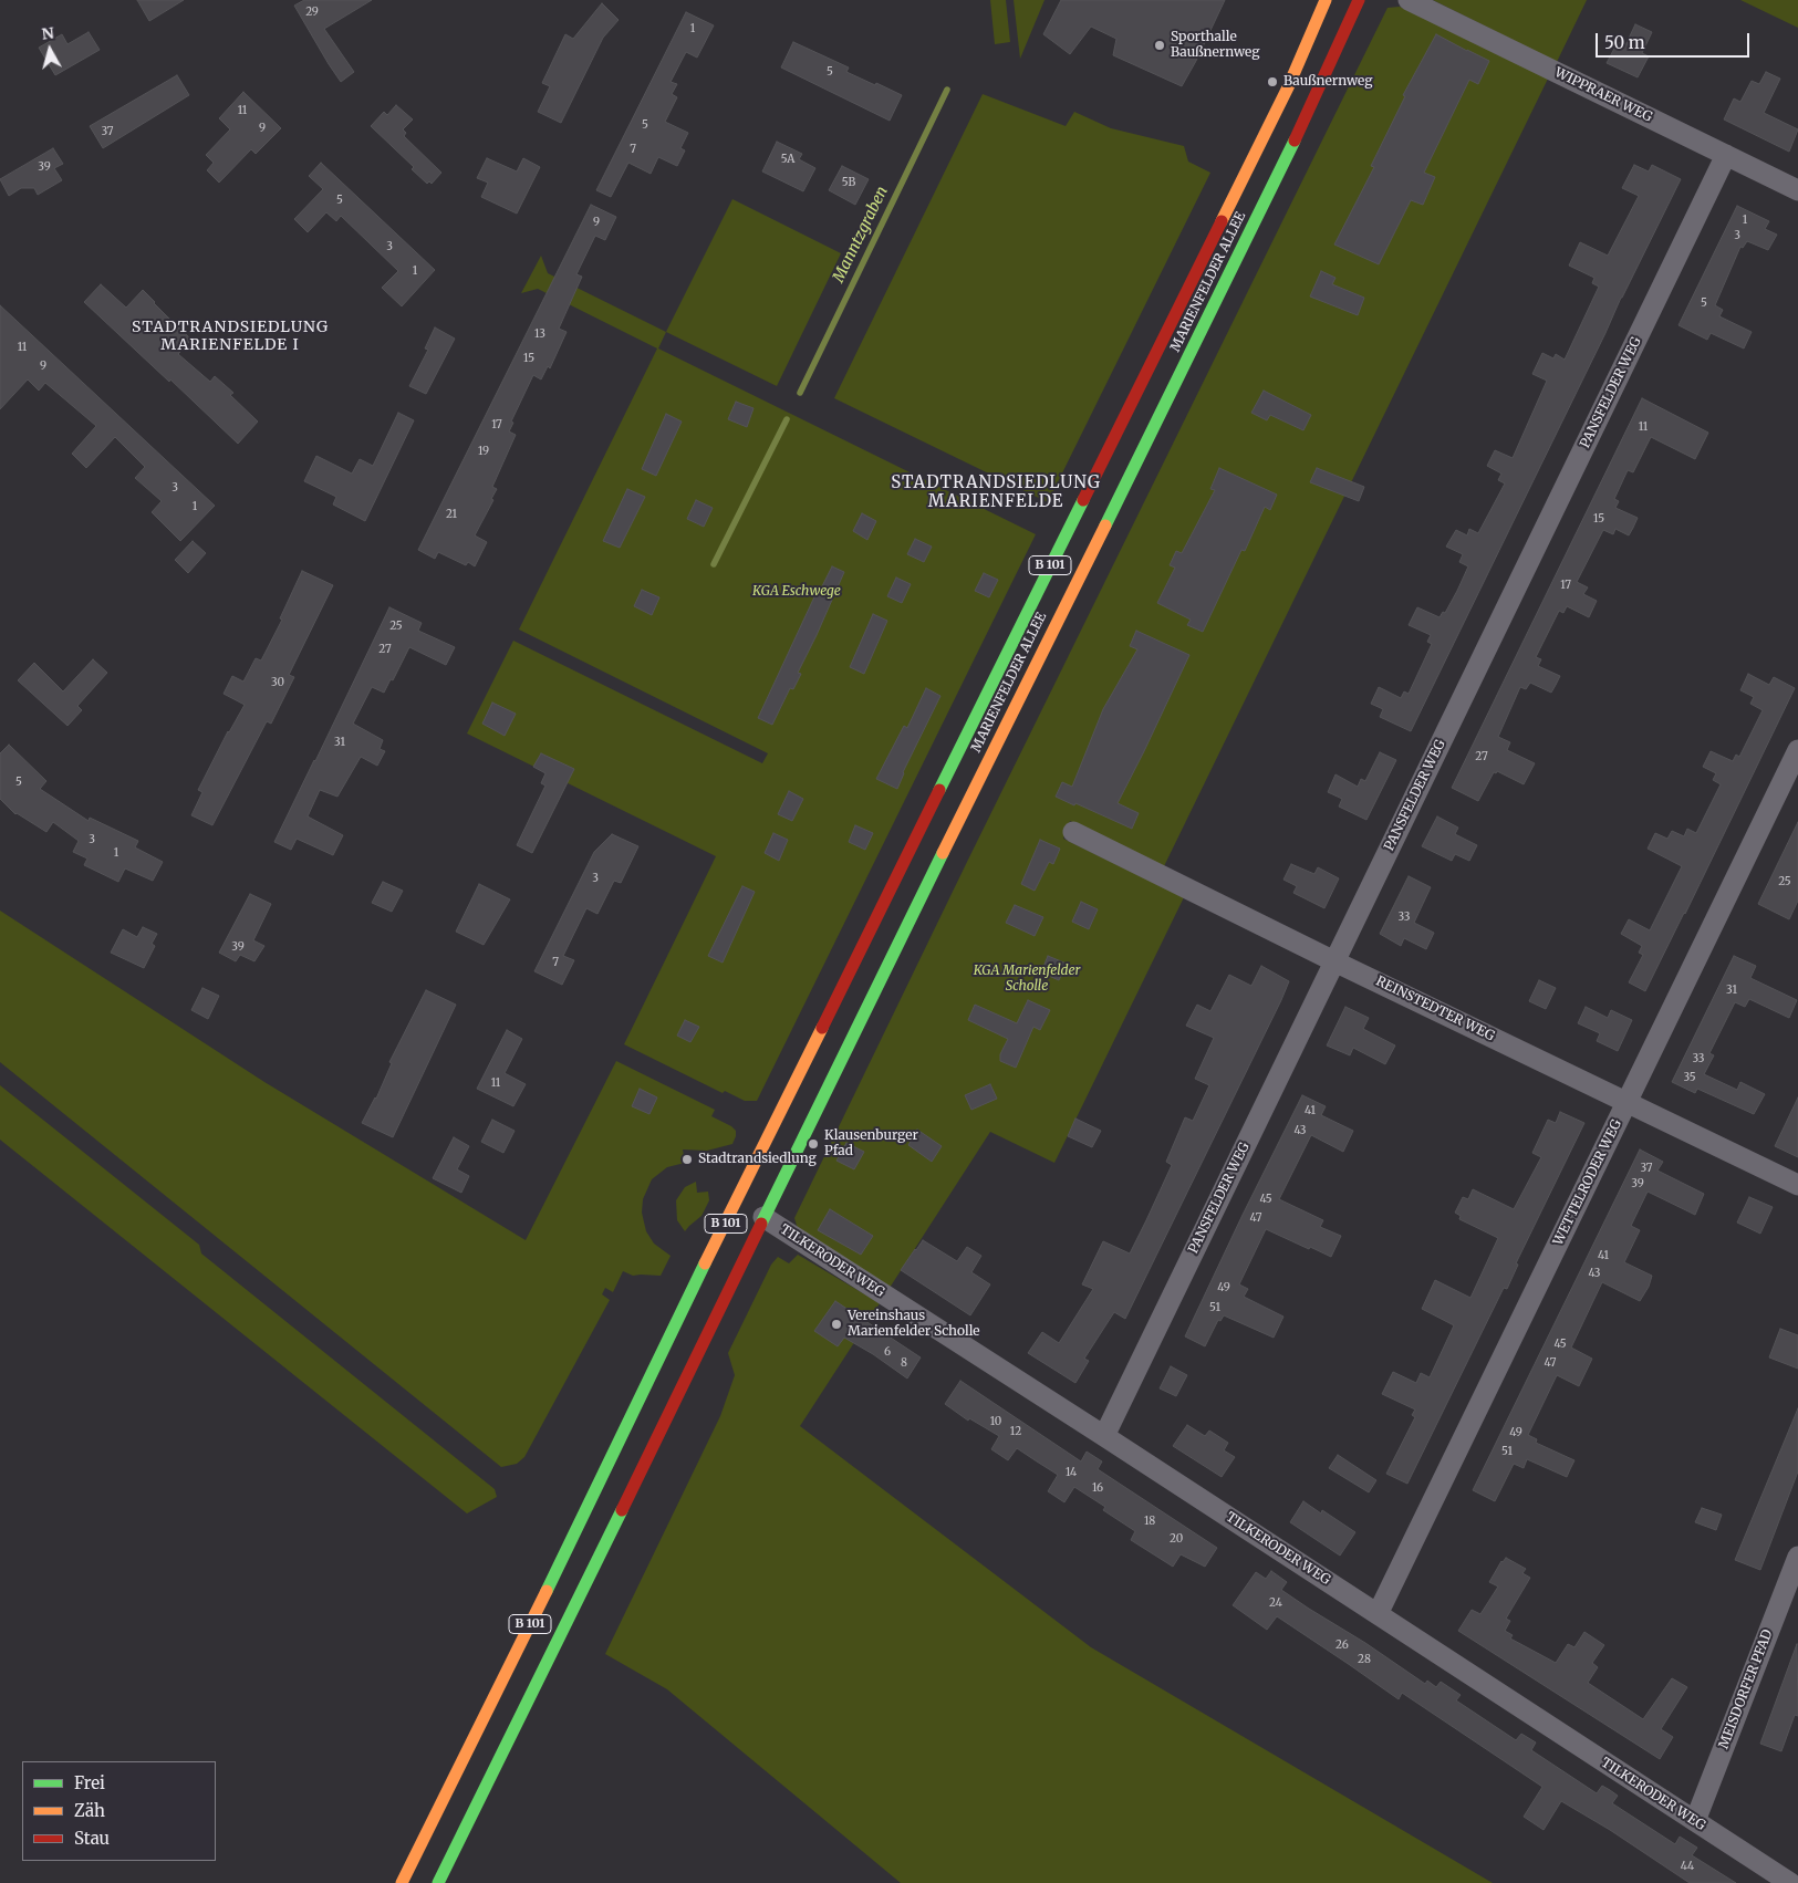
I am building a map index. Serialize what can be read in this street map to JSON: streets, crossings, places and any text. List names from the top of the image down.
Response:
{
  "streets": {
    "main road": ["MARIENFELDER ALLEE", "B 101"],
    "street": [
      "WIPPRAER WEG",
      "PANSFELDER WEG",
      "REINSTEDTER WEG",
      "WETTELRODER WEG",
      "TILKERODER WEG",
      "MEISDORFER PFAD"
    ]
  },
  "crossings": [
    ["WIPPRAER WEG", "PANSFELDER WEG"],
    ["MARIENFELDER ALLEE", "TILKERODER WEG"],
    ["PANSFELDER WEG", "REINSTEDTER WEG"],
    ["PANSFELDER WEG", "TILKERODER WEG"],
    ["REINSTEDTER WEG", "WETTELRODER WEG"],
    ["WETTELRODER WEG", "TILKERODER WEG"],
    ["TILKERODER WEG", "MEISDORFER PFAD"]
  ],
  "districts": ["STADTRANDSIEDLUNG MARIENFELDE I", "STADTRANDSIEDLUNG MARIENFELDE"],
  "water": ["Manntzgraben"],
  "parks": ["KGA Eschwege", "KGA Marienfelder Scholle"],
  "places": [
    "Sporthalle Baußnernweg",
    "Baußnernweg",
    "Klausenburger Pfad",
    "Stadtrandsiedlung",
    "Vereinshaus Marienfelder Scholle"
  ],
  "house_numbers": [
    "29",
    "1",
    "5",
    "11",
    "5",
    "9",
    "37",
    "7",
    "5A",
    "39",
    "5B",
    "5",
    "1",
    "9",
    "3",
    "3",
    "1",
    "5",
    "13",
    "11",
    "15",
    "9",
    "17",
    "11",
    "19",
    "3",
    "1",
    "21",
    "15",
    "17",
    "25",
    "27",
    "30",
    "31",
    "27",
    "5",
    "3",
    "1",
    "3",
    "25",
    "33",
    "39",
    "7",
    "31",
    "33",
    "35",
    "11",
    "41",
    "43",
    "37",
    "39",
    "45",
    "47",
    "41",
    "43",
    "49",
    "51",
    "45",
    "6",
    "8",
    "47",
    "10",
    "12",
    "49",
    "51",
    "14",
    "16",
    "18",
    "20",
    "24",
    "26",
    "28",
    "44"
  ],
  "legend": ["Frei", "Zäh", "Stau"],
  "scale_bar": "50 m",
  "north": "top"
}
